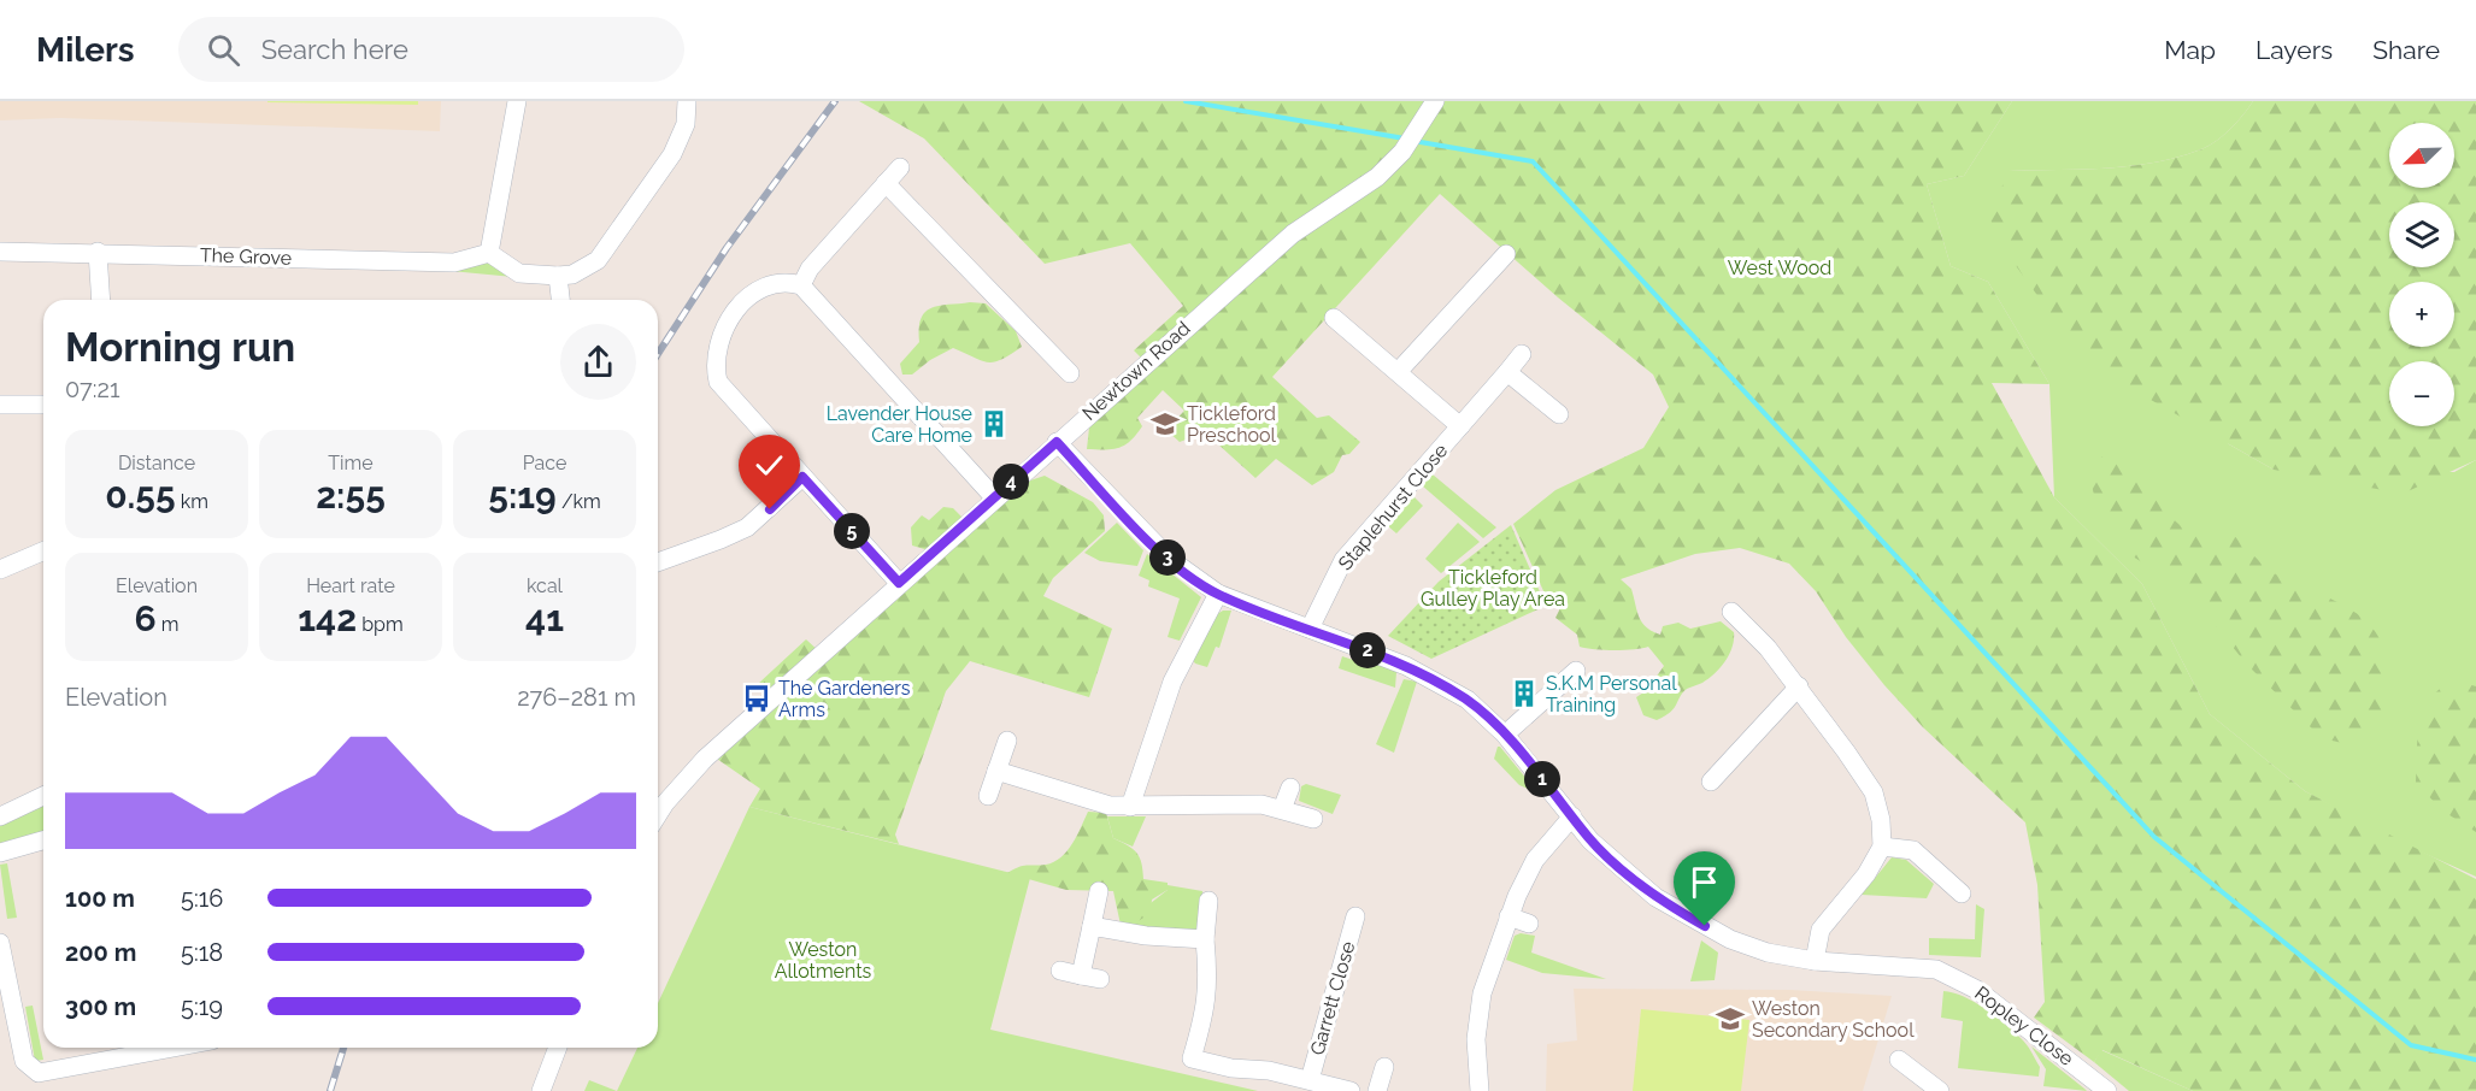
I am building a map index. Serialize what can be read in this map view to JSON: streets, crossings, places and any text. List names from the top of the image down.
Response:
{
  "streets": {
    "street": [
      "The Grove",
      "Newtown Road",
      "Staplehurst Close",
      "Garrett Close",
      "Ropley Close"
    ]
  },
  "parks": ["West Wood", "Tickleford Gulley Play Area", "Weston Allotments"],
  "places": {
    "building": ["Lavender House Care Home", "S.K.M Personal Training"],
    "school or university": ["Tickleford Preschool", "Weston Secondary School"],
    "bus stop": ["The Gardeners Arms"]
  },
  "north": "bottom left",
  "page": {
    "header": "Milers",
    "search": "Search here",
    "nav": ["Map", "Layers", "Share"],
    "map_buttons": ["+", "−"],
    "heading": ["Morning run", "07:21"],
    "stats": [
      ["Distance", "0.55 km"],
      ["Time", "2:55"],
      ["Pace", "5:19 /km"],
      ["Elevation", "6 m"],
      ["Heart rate", "142 bpm"],
      ["kcal", "41"]
    ],
    "pins": [
      "4",
      "5",
      "3",
      "2",
      "1"
    ],
    "chart": ["Elevation", "276–281 m"],
    "list": [
      {
        "name": "100 m",
        "note": "5:16"
      },
      {
        "name": "200 m",
        "note": "5:18"
      },
      {
        "name": "300 m",
        "note": "5:19"
      }
    ]
  }
}
